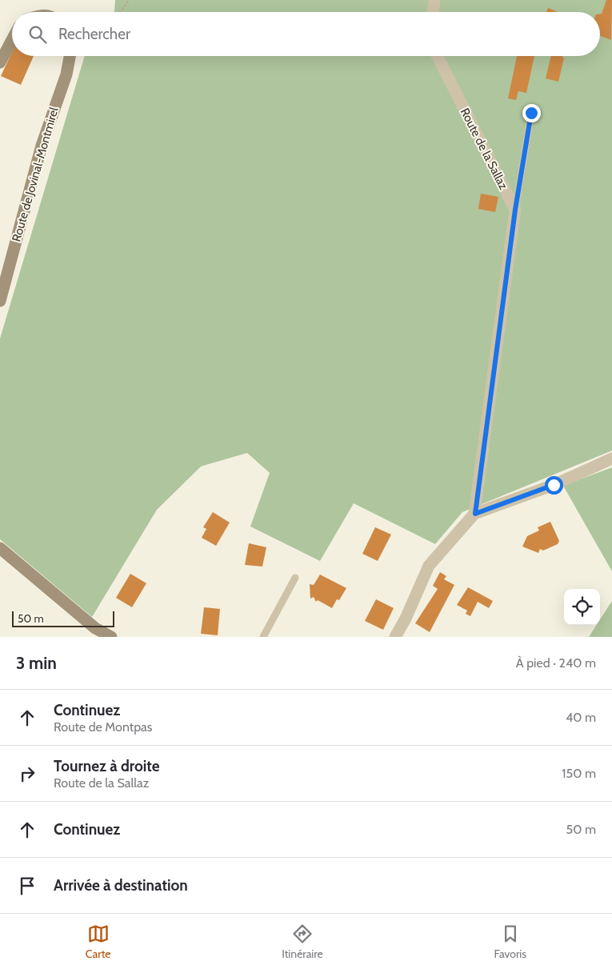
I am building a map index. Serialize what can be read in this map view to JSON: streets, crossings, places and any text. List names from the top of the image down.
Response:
{
  "streets": {
    "street": ["Route de la Sallaz", "Route de Jovinal-Montmirel"]
  },
  "scale_bar": "50 m",
  "page": {
    "search": "Rechercher",
    "scale": "50 m",
    "heading": ["3 min", "À pied · 240 m"],
    "list": [
      ["Continuez", "Route de Montpas", "40 m"],
      ["Tournez à droite", "Route de la Sallaz", "150 m"],
      ["Continuez", "50 m"],
      "Arrivée à destination"
    ],
    "nav": ["Carte", "Itinéraire", "Favoris"]
  }
}
